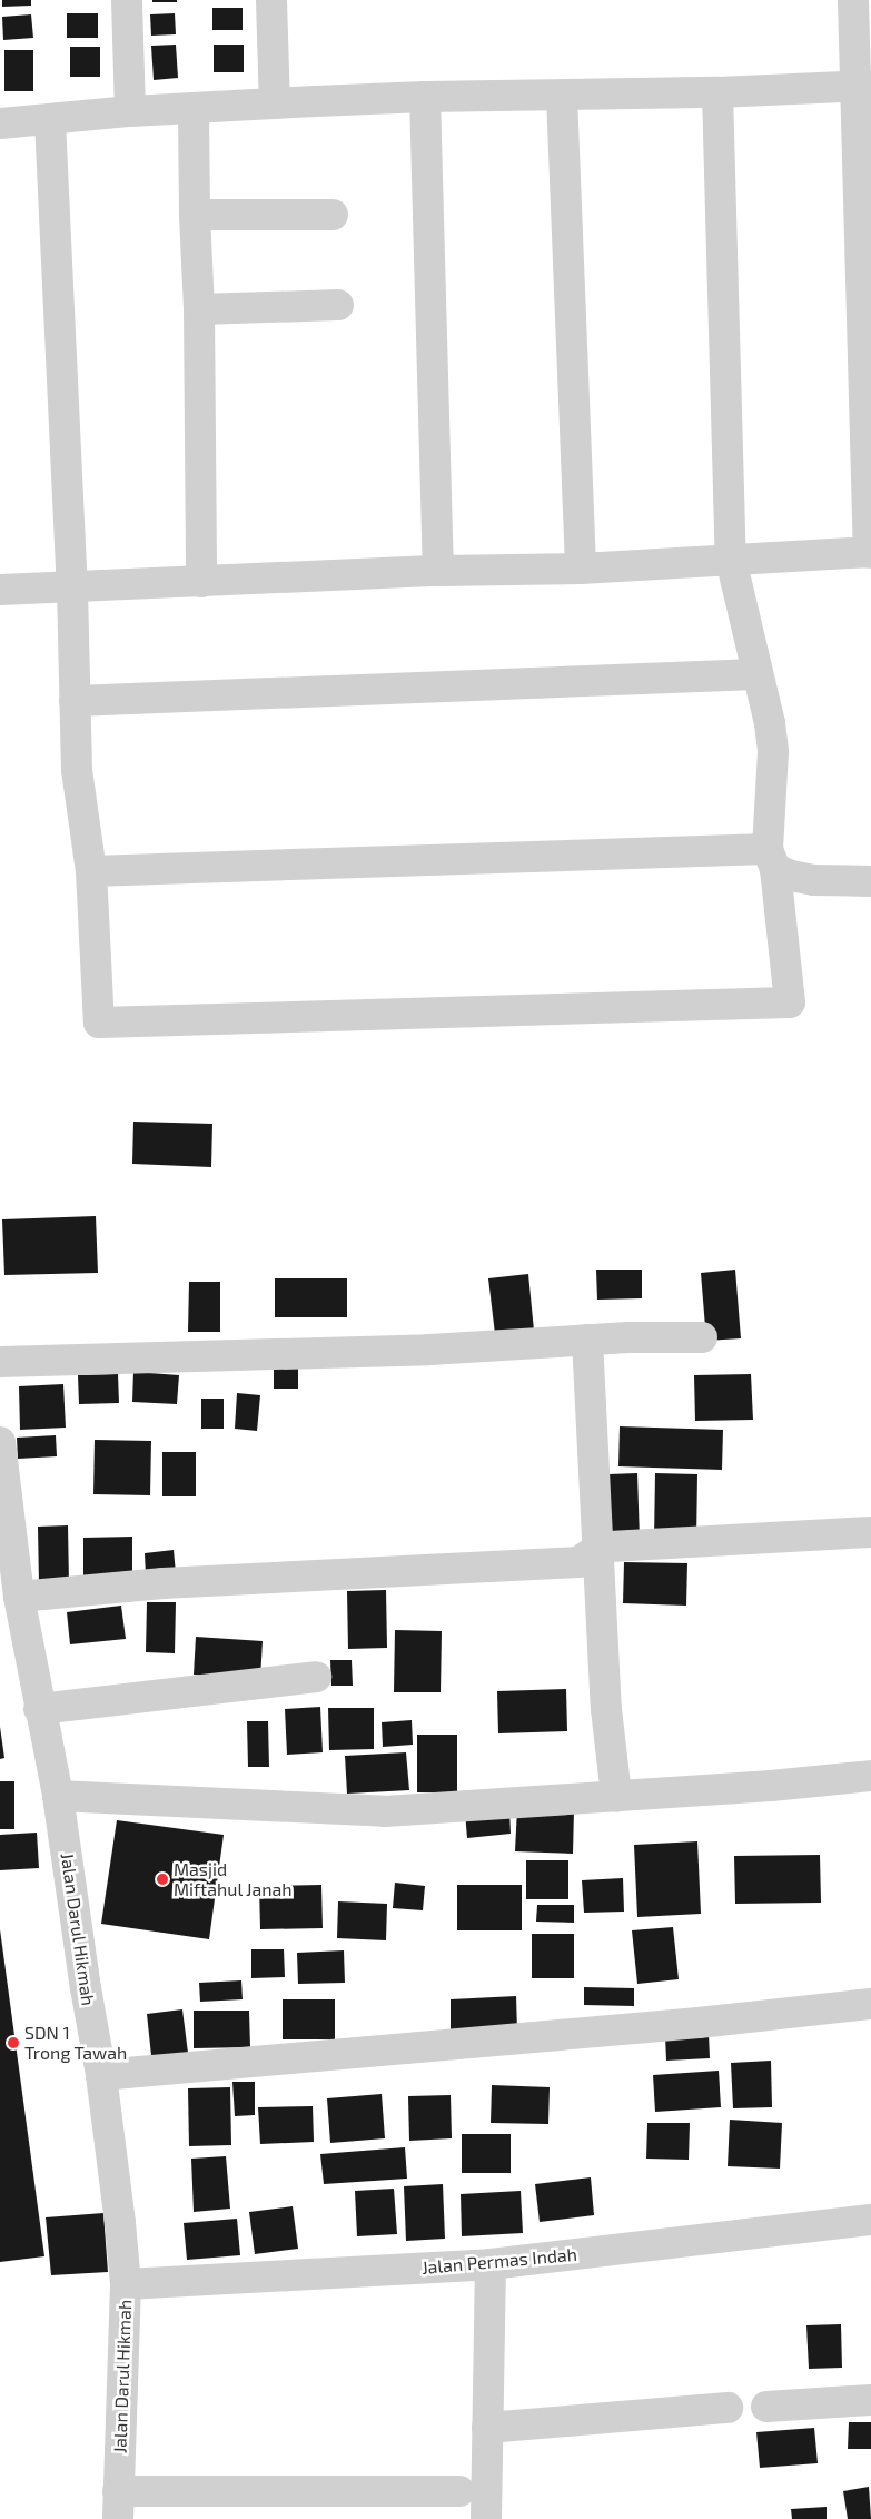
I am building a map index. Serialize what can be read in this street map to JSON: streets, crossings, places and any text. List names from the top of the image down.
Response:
{
  "streets": {
    "street": ["Jalan Darul Hikmah", "Jalan Permas Indah"]
  },
  "crossings": [
    ["Jalan Darul Hikmah", "Jalan Permas Indah"]
  ],
  "places": ["Masjid Miftahul Janah", "SDN 1 Trong Tawah"]
}
